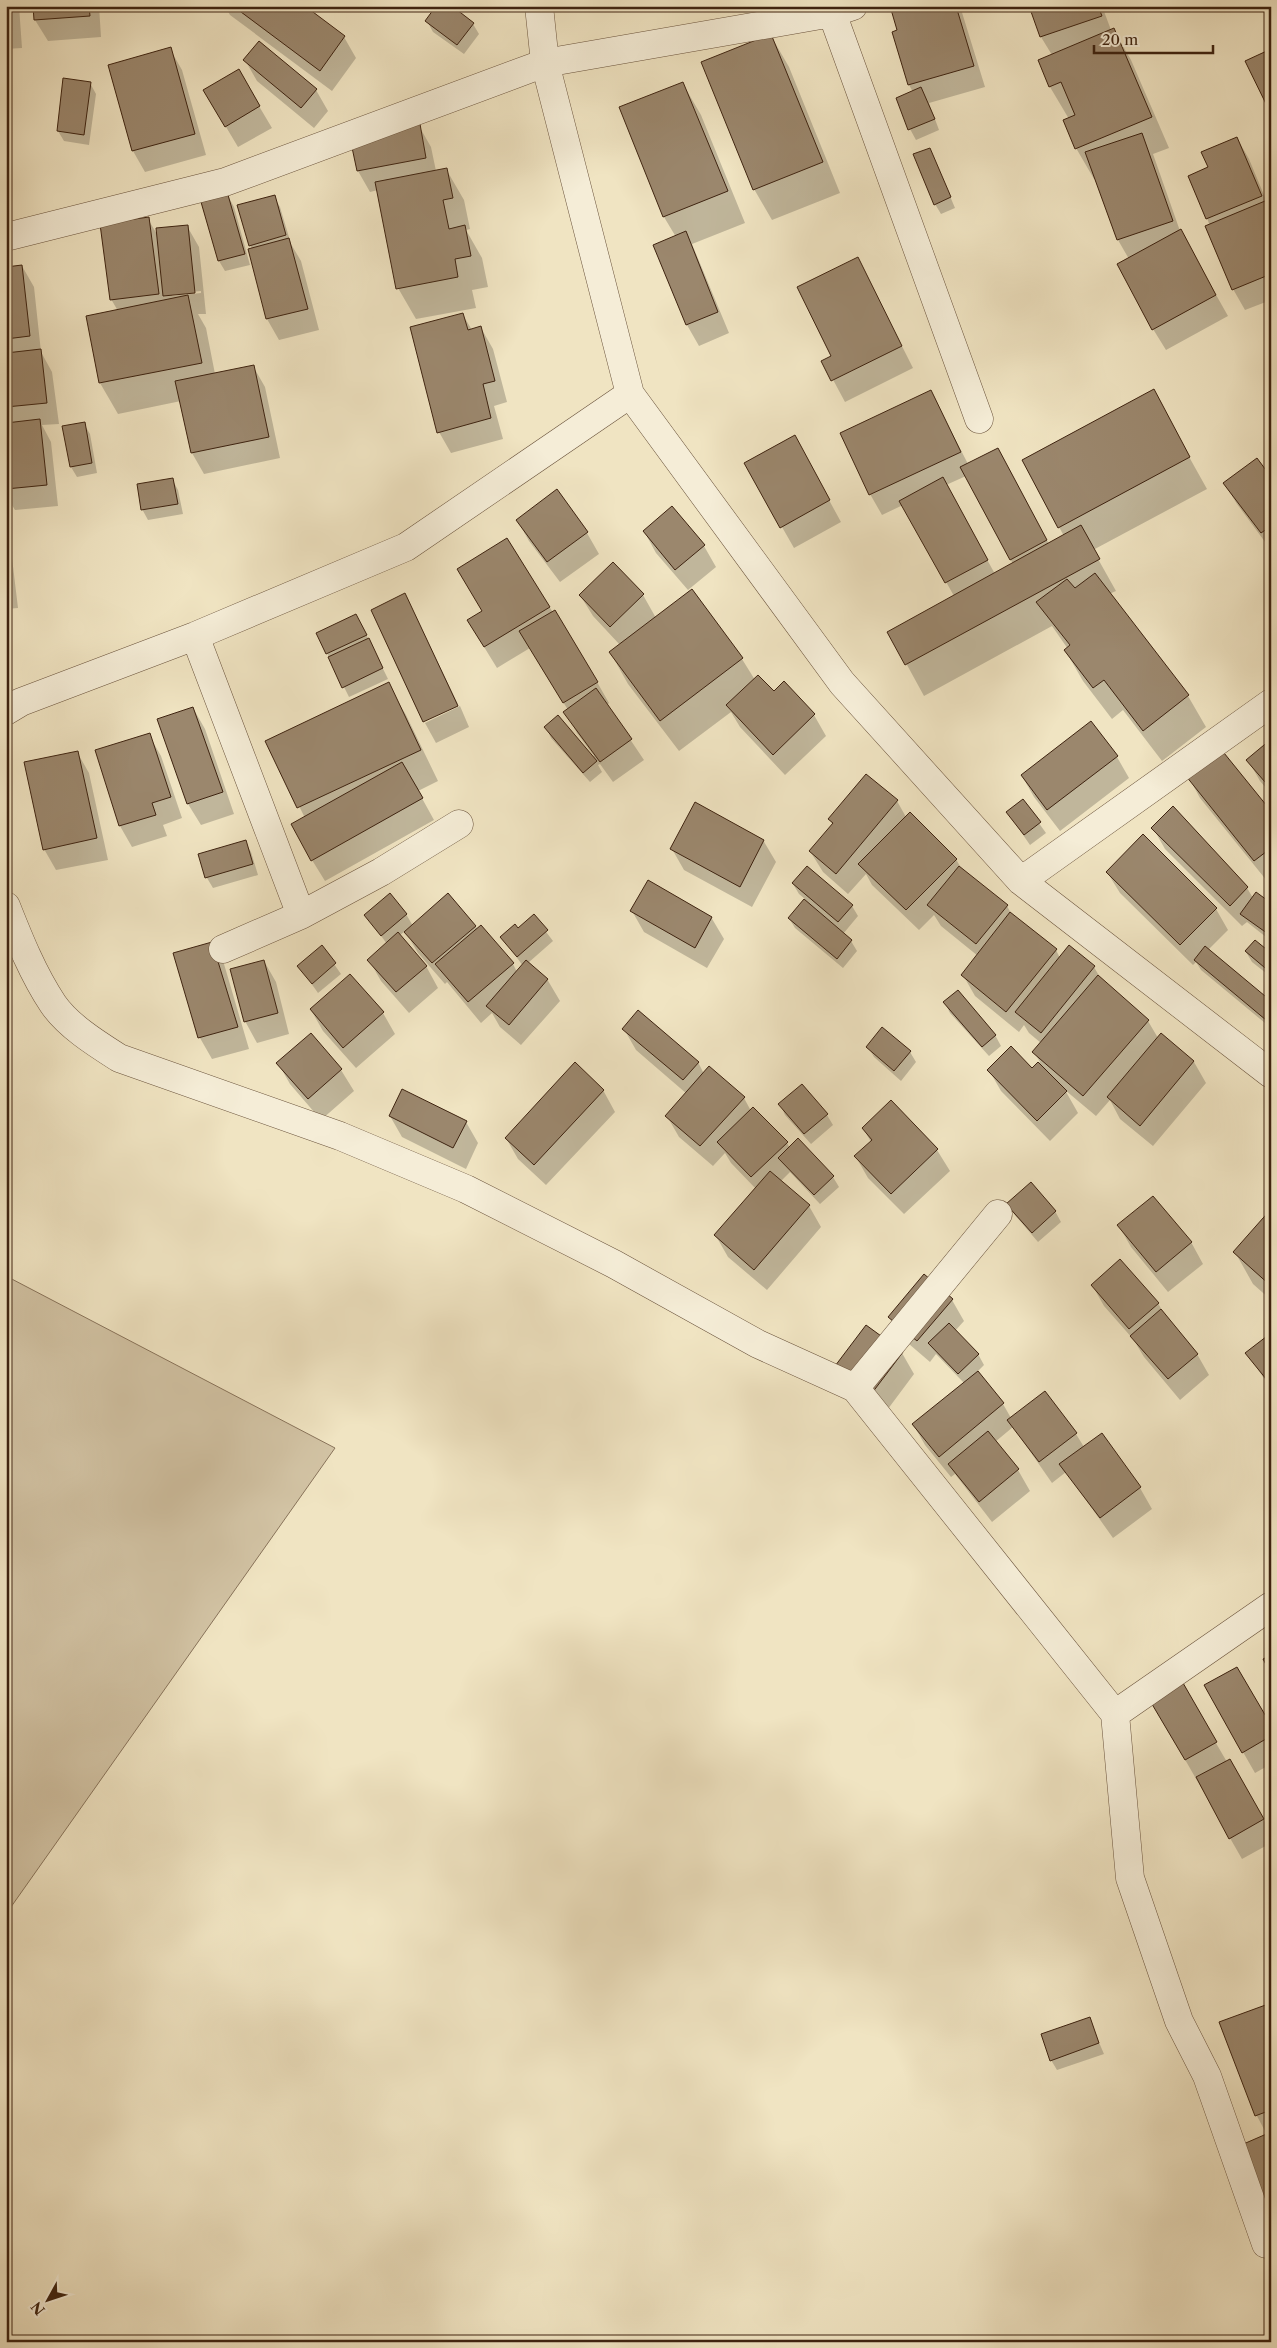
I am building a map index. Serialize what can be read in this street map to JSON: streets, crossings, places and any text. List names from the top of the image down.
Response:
{
  "scale_bar": "20 m",
  "north": "bottom left"
}
